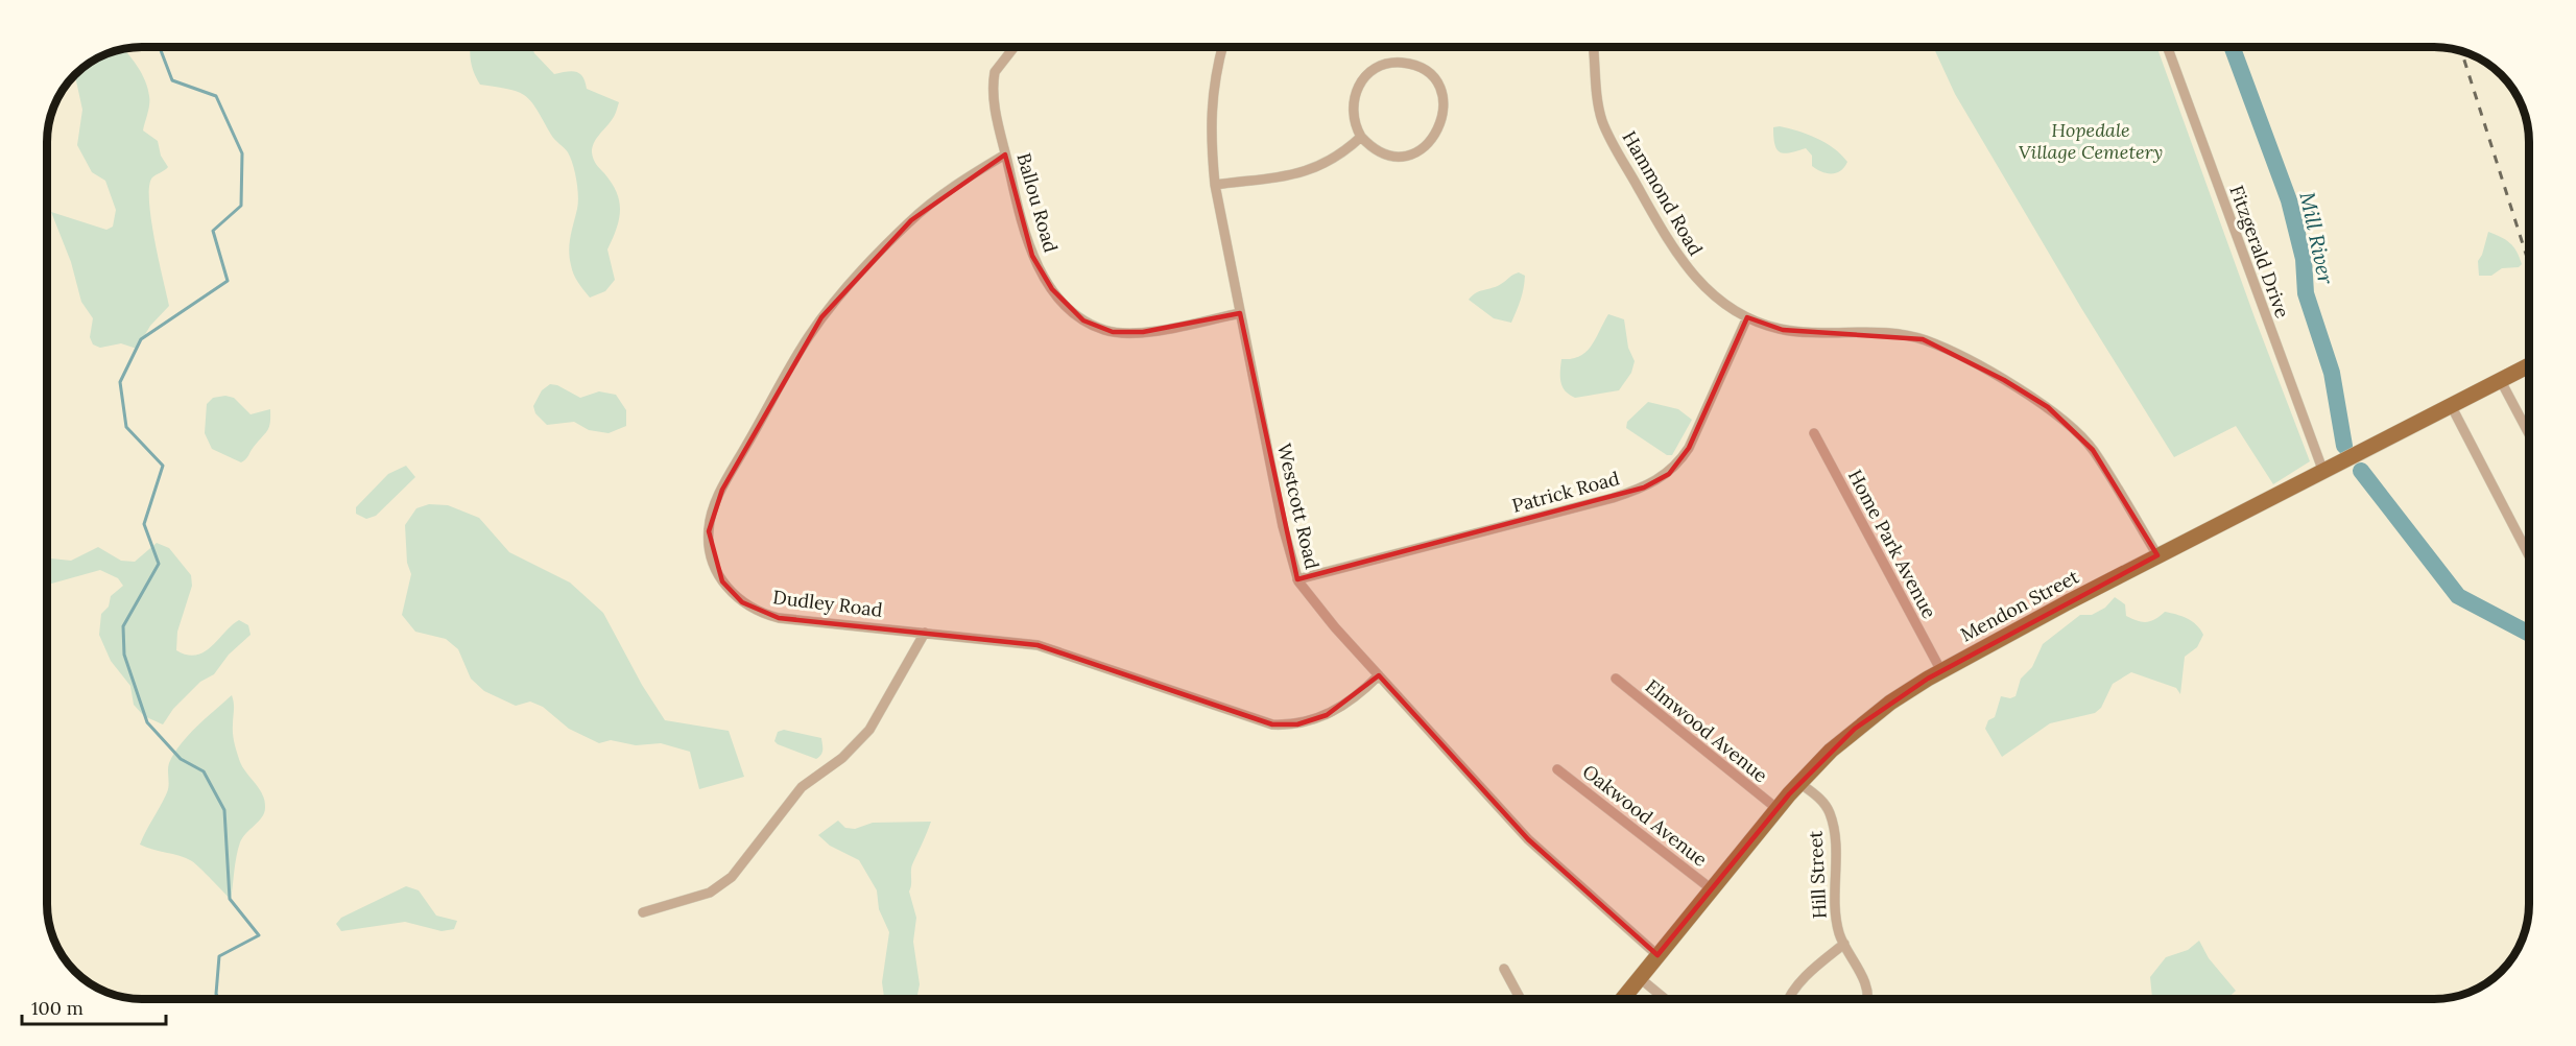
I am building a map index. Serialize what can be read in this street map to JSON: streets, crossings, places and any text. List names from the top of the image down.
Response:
{
  "streets": {
    "main road": ["Mendon Street"],
    "street": [
      "Hammond Road",
      "Ballou Road",
      "Fitzgerald Drive",
      "Patrick Road",
      "Westcott Road",
      "Home Park Avenue",
      "Dudley Road",
      "Elmwood Avenue",
      "Oakwood Avenue",
      "Hill Street"
    ]
  },
  "crossings": [
    ["Hammond Road", "Patrick Road"],
    ["Hammond Road", "Mendon Street"],
    ["Ballou Road", "Westcott Road"],
    ["Ballou Road", "Dudley Road"],
    ["Fitzgerald Drive", "Mendon Street"],
    ["Patrick Road", "Westcott Road"],
    ["Westcott Road", "Dudley Road"],
    ["Westcott Road", "Mendon Street"],
    ["Home Park Avenue", "Mendon Street"],
    ["Mendon Street", "Elmwood Avenue"],
    ["Mendon Street", "Oakwood Avenue"],
    ["Mendon Street", "Hill Street"]
  ],
  "water": ["Mill River"],
  "parks": ["Hopedale Village Cemetery"],
  "scale_bar": "100 m"
}
